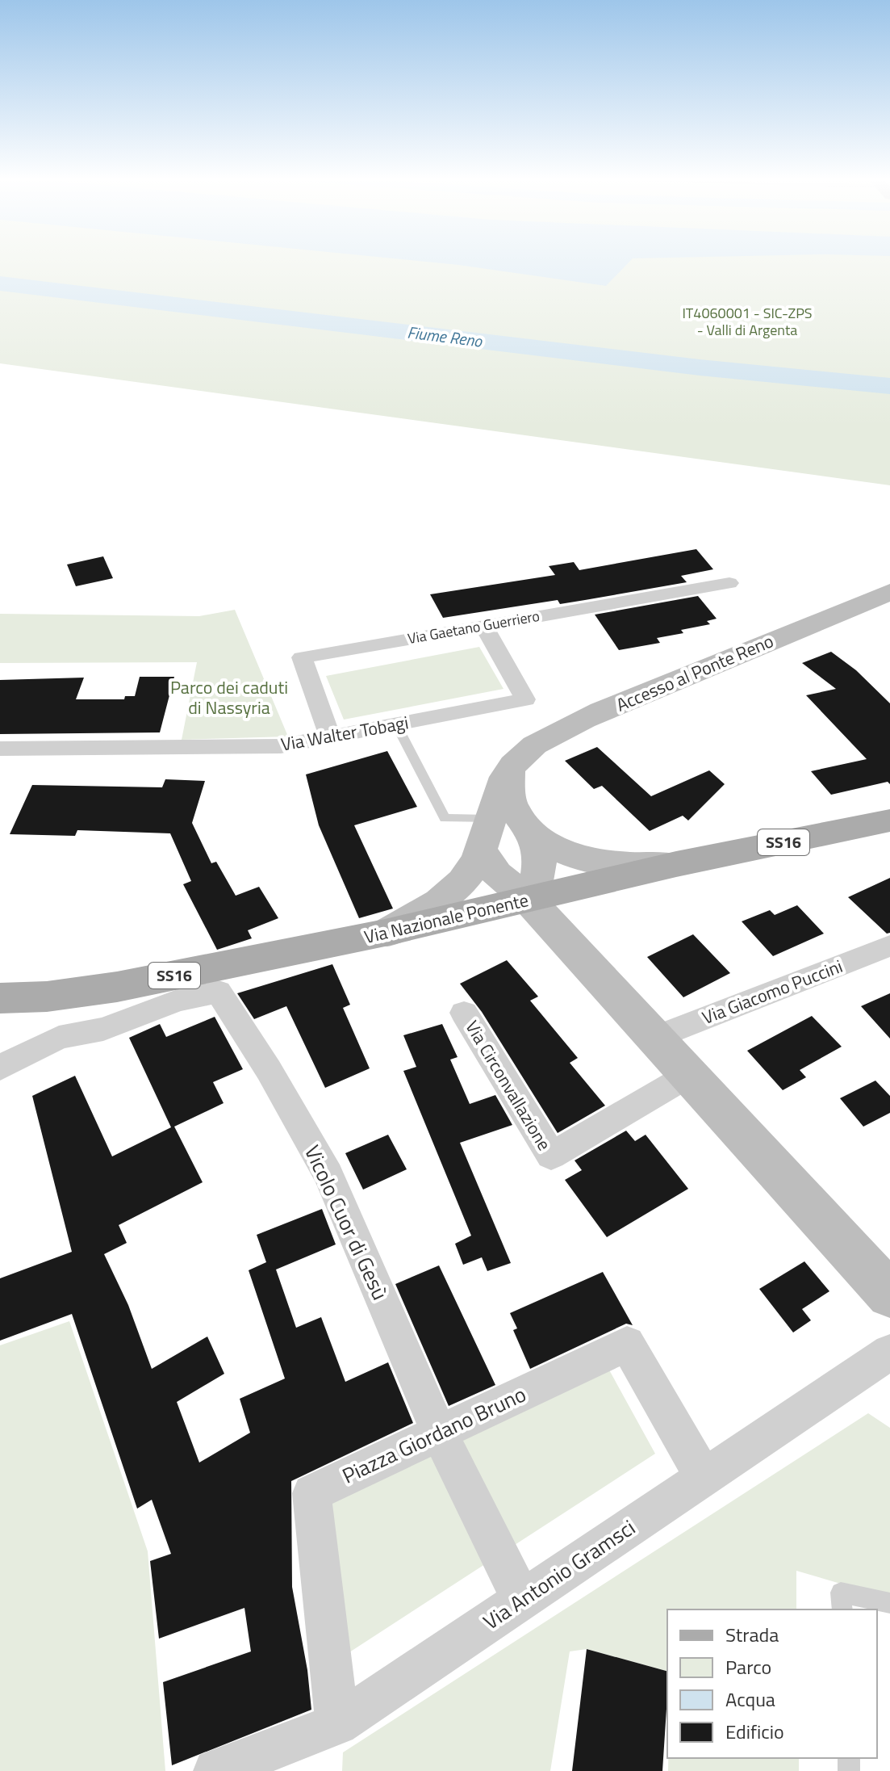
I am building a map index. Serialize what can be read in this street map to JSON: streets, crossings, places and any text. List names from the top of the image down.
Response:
{
  "streets": {
    "main road": ["Accesso al Ponte Reno", "SS16", "Via Nazionale Ponente"],
    "street": [
      "Via Gaetano Guerriero",
      "Via Walter Tobagi",
      "Via Giacomo Puccini",
      "Via Circonvallazione",
      "Vicolo Cuor di Gesù",
      "Piazza Giordano Bruno",
      "Via Antonio Gramsci"
    ]
  },
  "crossings": [
    ["Via Gaetano Guerriero", "Via Walter Tobagi"],
    ["Accesso al Ponte Reno", "Via Nazionale Ponente"],
    ["Vicolo Cuor di Gesù", "Piazza Giordano Bruno"],
    ["Piazza Giordano Bruno", "Via Antonio Gramsci"]
  ],
  "water": ["Fiume Reno"],
  "parks": ["IT4060001 - SIC-ZPS - Valli di Argenta", "Parco dei caduti di Nassyria"],
  "legend": [
    "Strada",
    "Parco",
    "Acqua",
    "Edificio"
  ]
}
